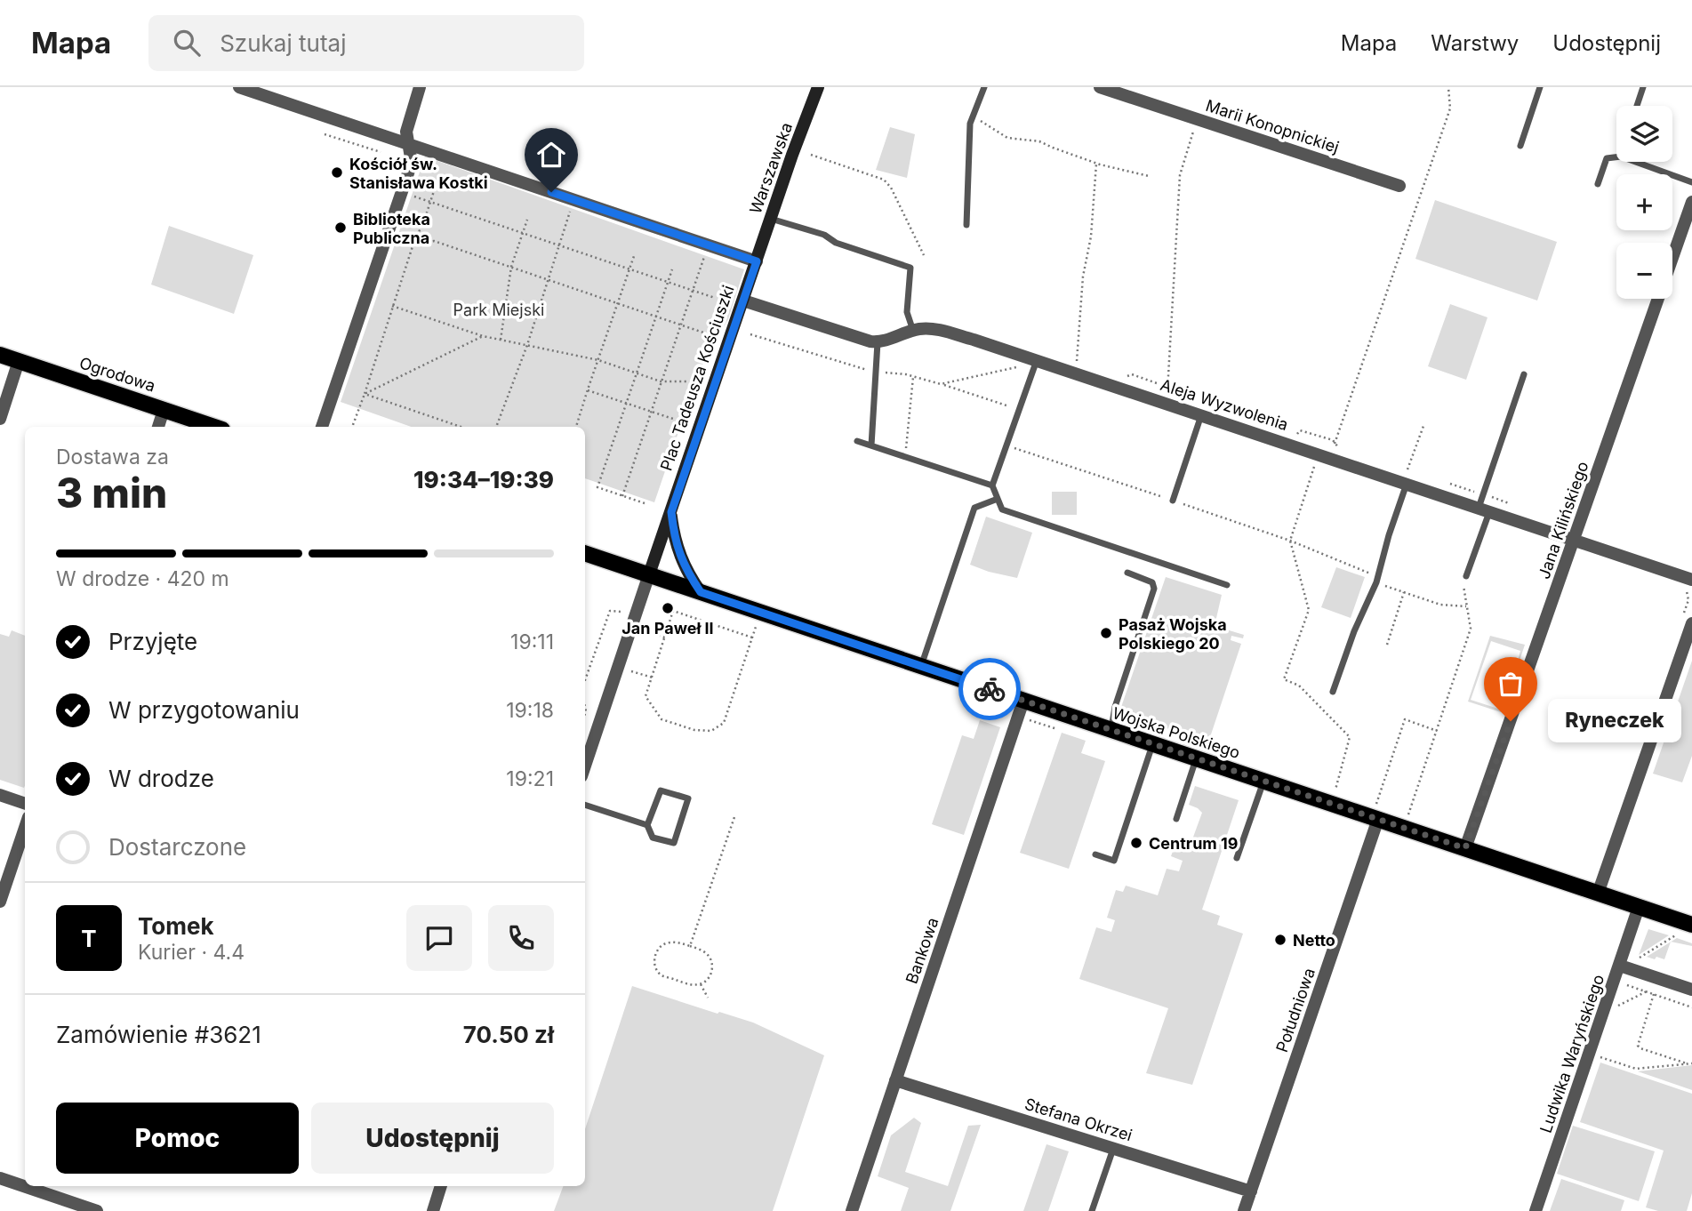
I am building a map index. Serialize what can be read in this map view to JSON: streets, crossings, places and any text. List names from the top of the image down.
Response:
{
  "streets": {
    "main road": [
      "Warszawska",
      "Ogrodowa",
      "Plac Tadeusza Kościuszki",
      "Wojska Polskiego"
    ],
    "street": [
      "Marii Konopnickiej",
      "Aleja Wyzwolenia",
      "Jana Kilińskiego",
      "Bankowa",
      "Południowa",
      "Ludwika Waryńskiego",
      "Stefana Okrzei"
    ]
  },
  "crossings": [
    ["Warszawska", "Plac Tadeusza Kościuszki"],
    ["Plac Tadeusza Kościuszki", "Wojska Polskiego"],
    ["Aleja Wyzwolenia", "Jana Kilińskiego"],
    ["Jana Kilińskiego", "Wojska Polskiego"],
    ["Wojska Polskiego", "Bankowa"],
    ["Wojska Polskiego", "Południowa"],
    ["Wojska Polskiego", "Ludwika Waryńskiego"],
    ["Bankowa", "Stefana Okrzei"],
    ["Południowa", "Stefana Okrzei"]
  ],
  "parks": ["Park Miejski"],
  "places": [
    "Kościół św. Stanisława Kostki",
    "Biblioteka Publiczna",
    "Jan Paweł II",
    "Pasaż Wojska Polskiego 20",
    "Ryneczek",
    "Centrum 19",
    "Netto"
  ],
  "page": {
    "header": "Mapa",
    "search": "Szukaj tutaj",
    "nav": ["Mapa", "Warstwy", "Udostępnij"],
    "map_buttons": ["+", "−"],
    "heading": ["3 min", "Dostawa za", "19:34–19:39"],
    "panel": [
      "Tomek",
      "Kurier · 4.4",
      "Zamówienie #3621",
      "70.50 zł"
    ],
    "bar": "W drodze · 420 m",
    "list": [
      ["Przyjęte", "19:11"],
      ["W przygotowaniu", "19:18"],
      ["W drodze", "19:21"],
      "Dostarczone"
    ],
    "bubble": "Ryneczek",
    "round": "T",
    "buttons": ["Pomoc", "Udostępnij"]
  }
}
